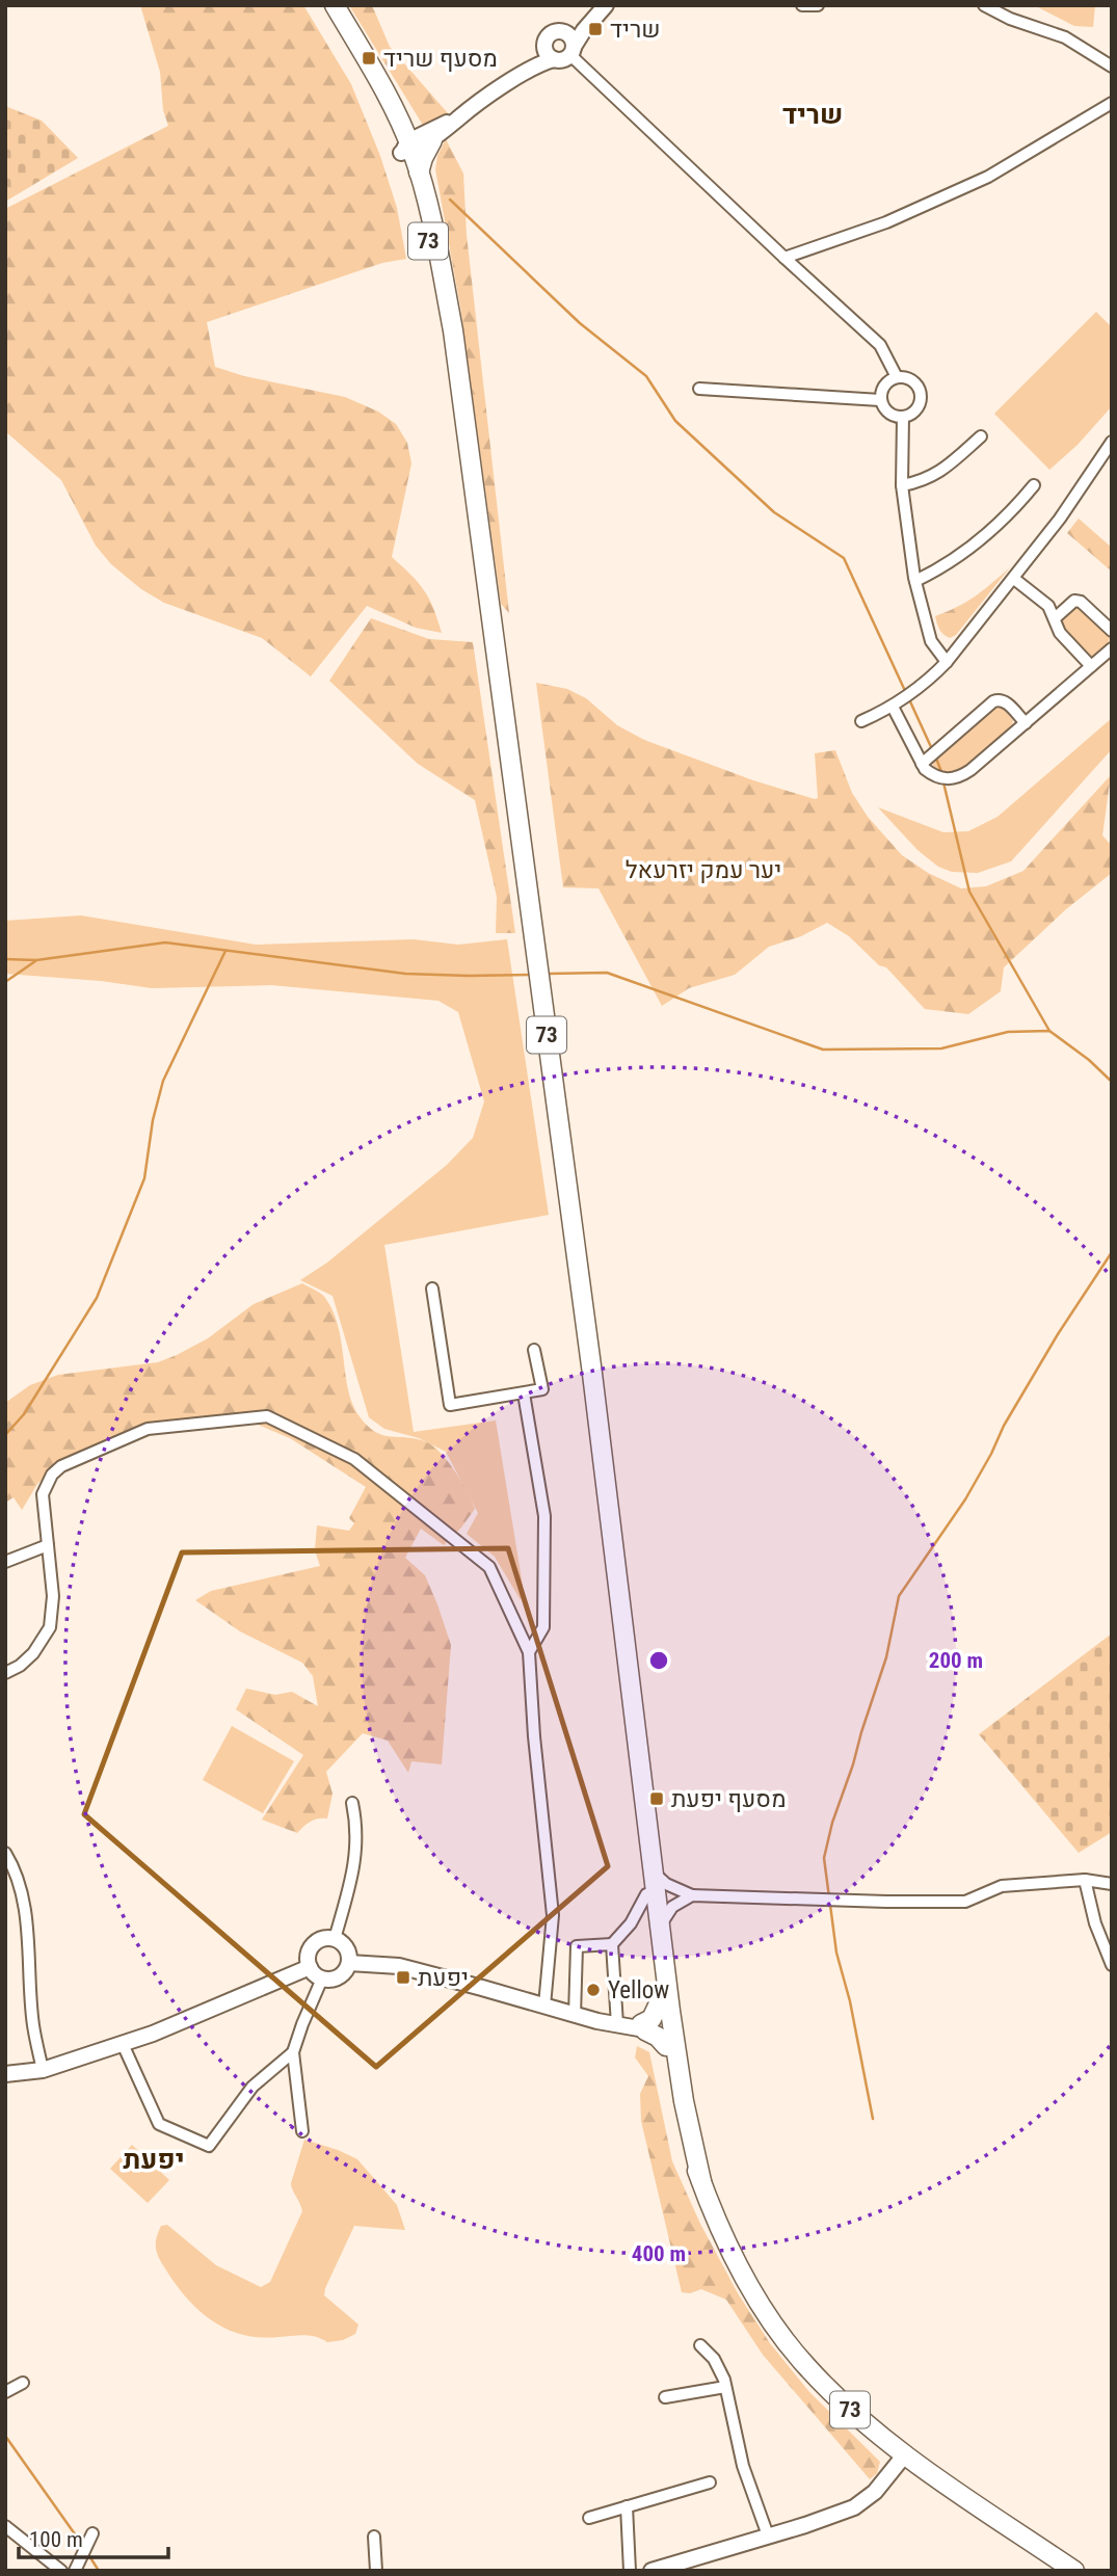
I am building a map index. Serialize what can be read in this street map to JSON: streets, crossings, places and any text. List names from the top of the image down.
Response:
{
  "streets": {
    "highway": ["73"]
  },
  "districts": ["שריד", "יפעת"],
  "parks": ["יער עמק יזרעאל"],
  "places": {
    "transit": [
      "שריד",
      "מסעף שריד",
      "מסעף יפעת",
      "יפעת"
    ],
    "other": ["Yellow"]
  },
  "scale_bar": "100 m",
  "rings": ["200 m", "400 m"]
}
